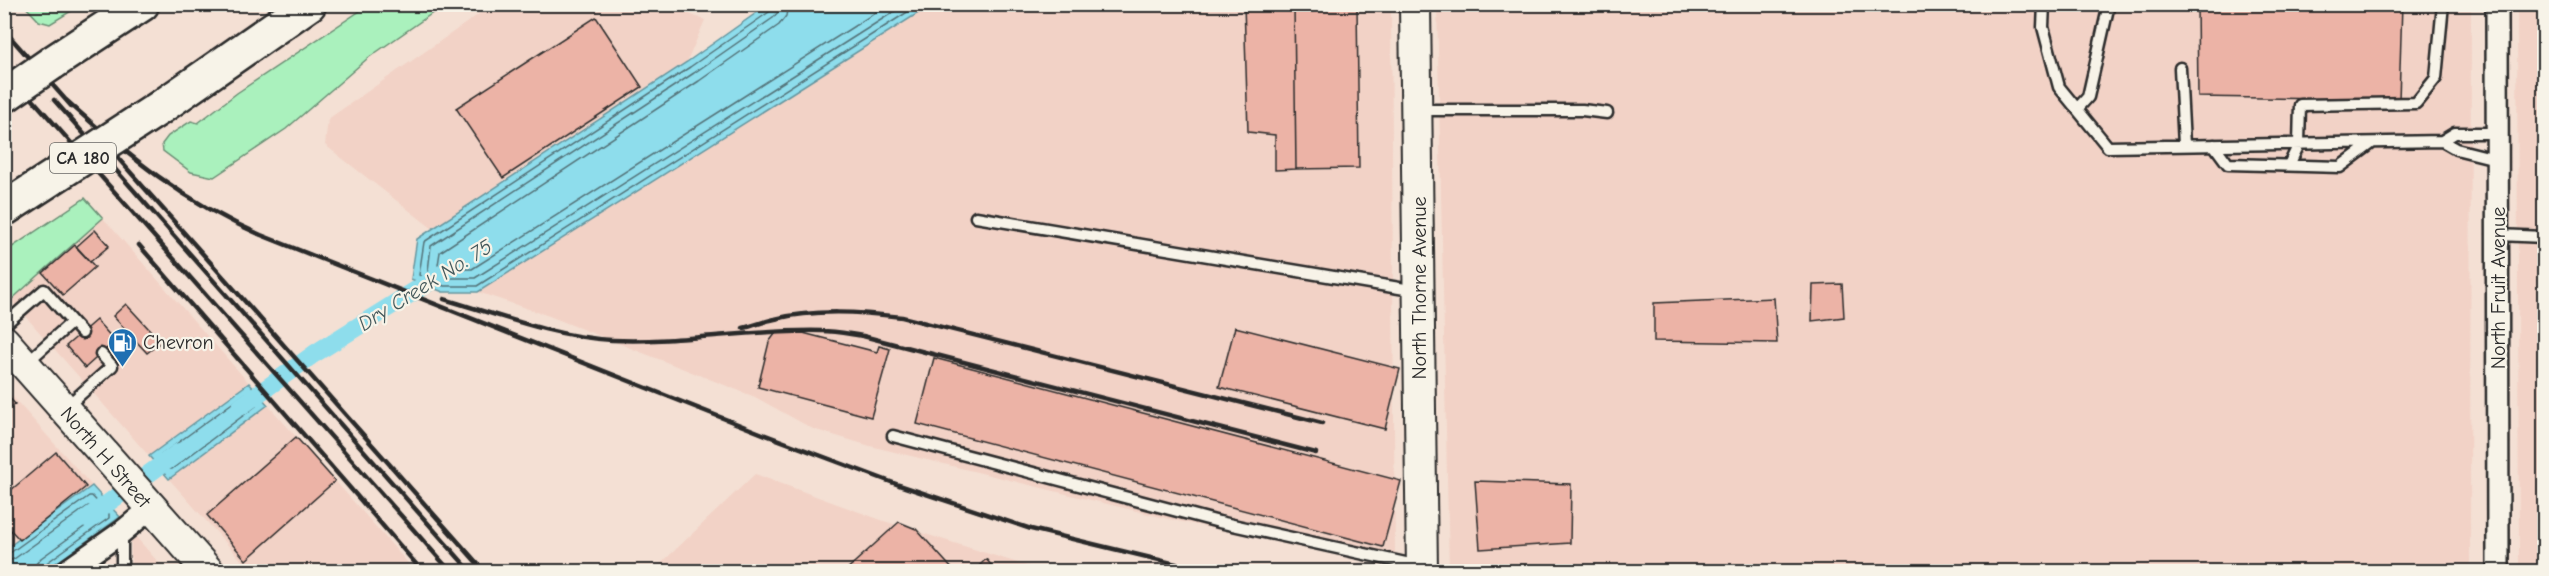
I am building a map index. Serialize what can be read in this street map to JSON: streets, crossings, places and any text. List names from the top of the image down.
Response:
{
  "streets": {
    "highway": ["CA 180"],
    "street": ["North Thorne Avenue", "North Fruit Avenue", "North H Street"]
  },
  "water": ["Dry Creek No. 75"],
  "places": {
    "fuel station": ["Chevron"]
  }
}
